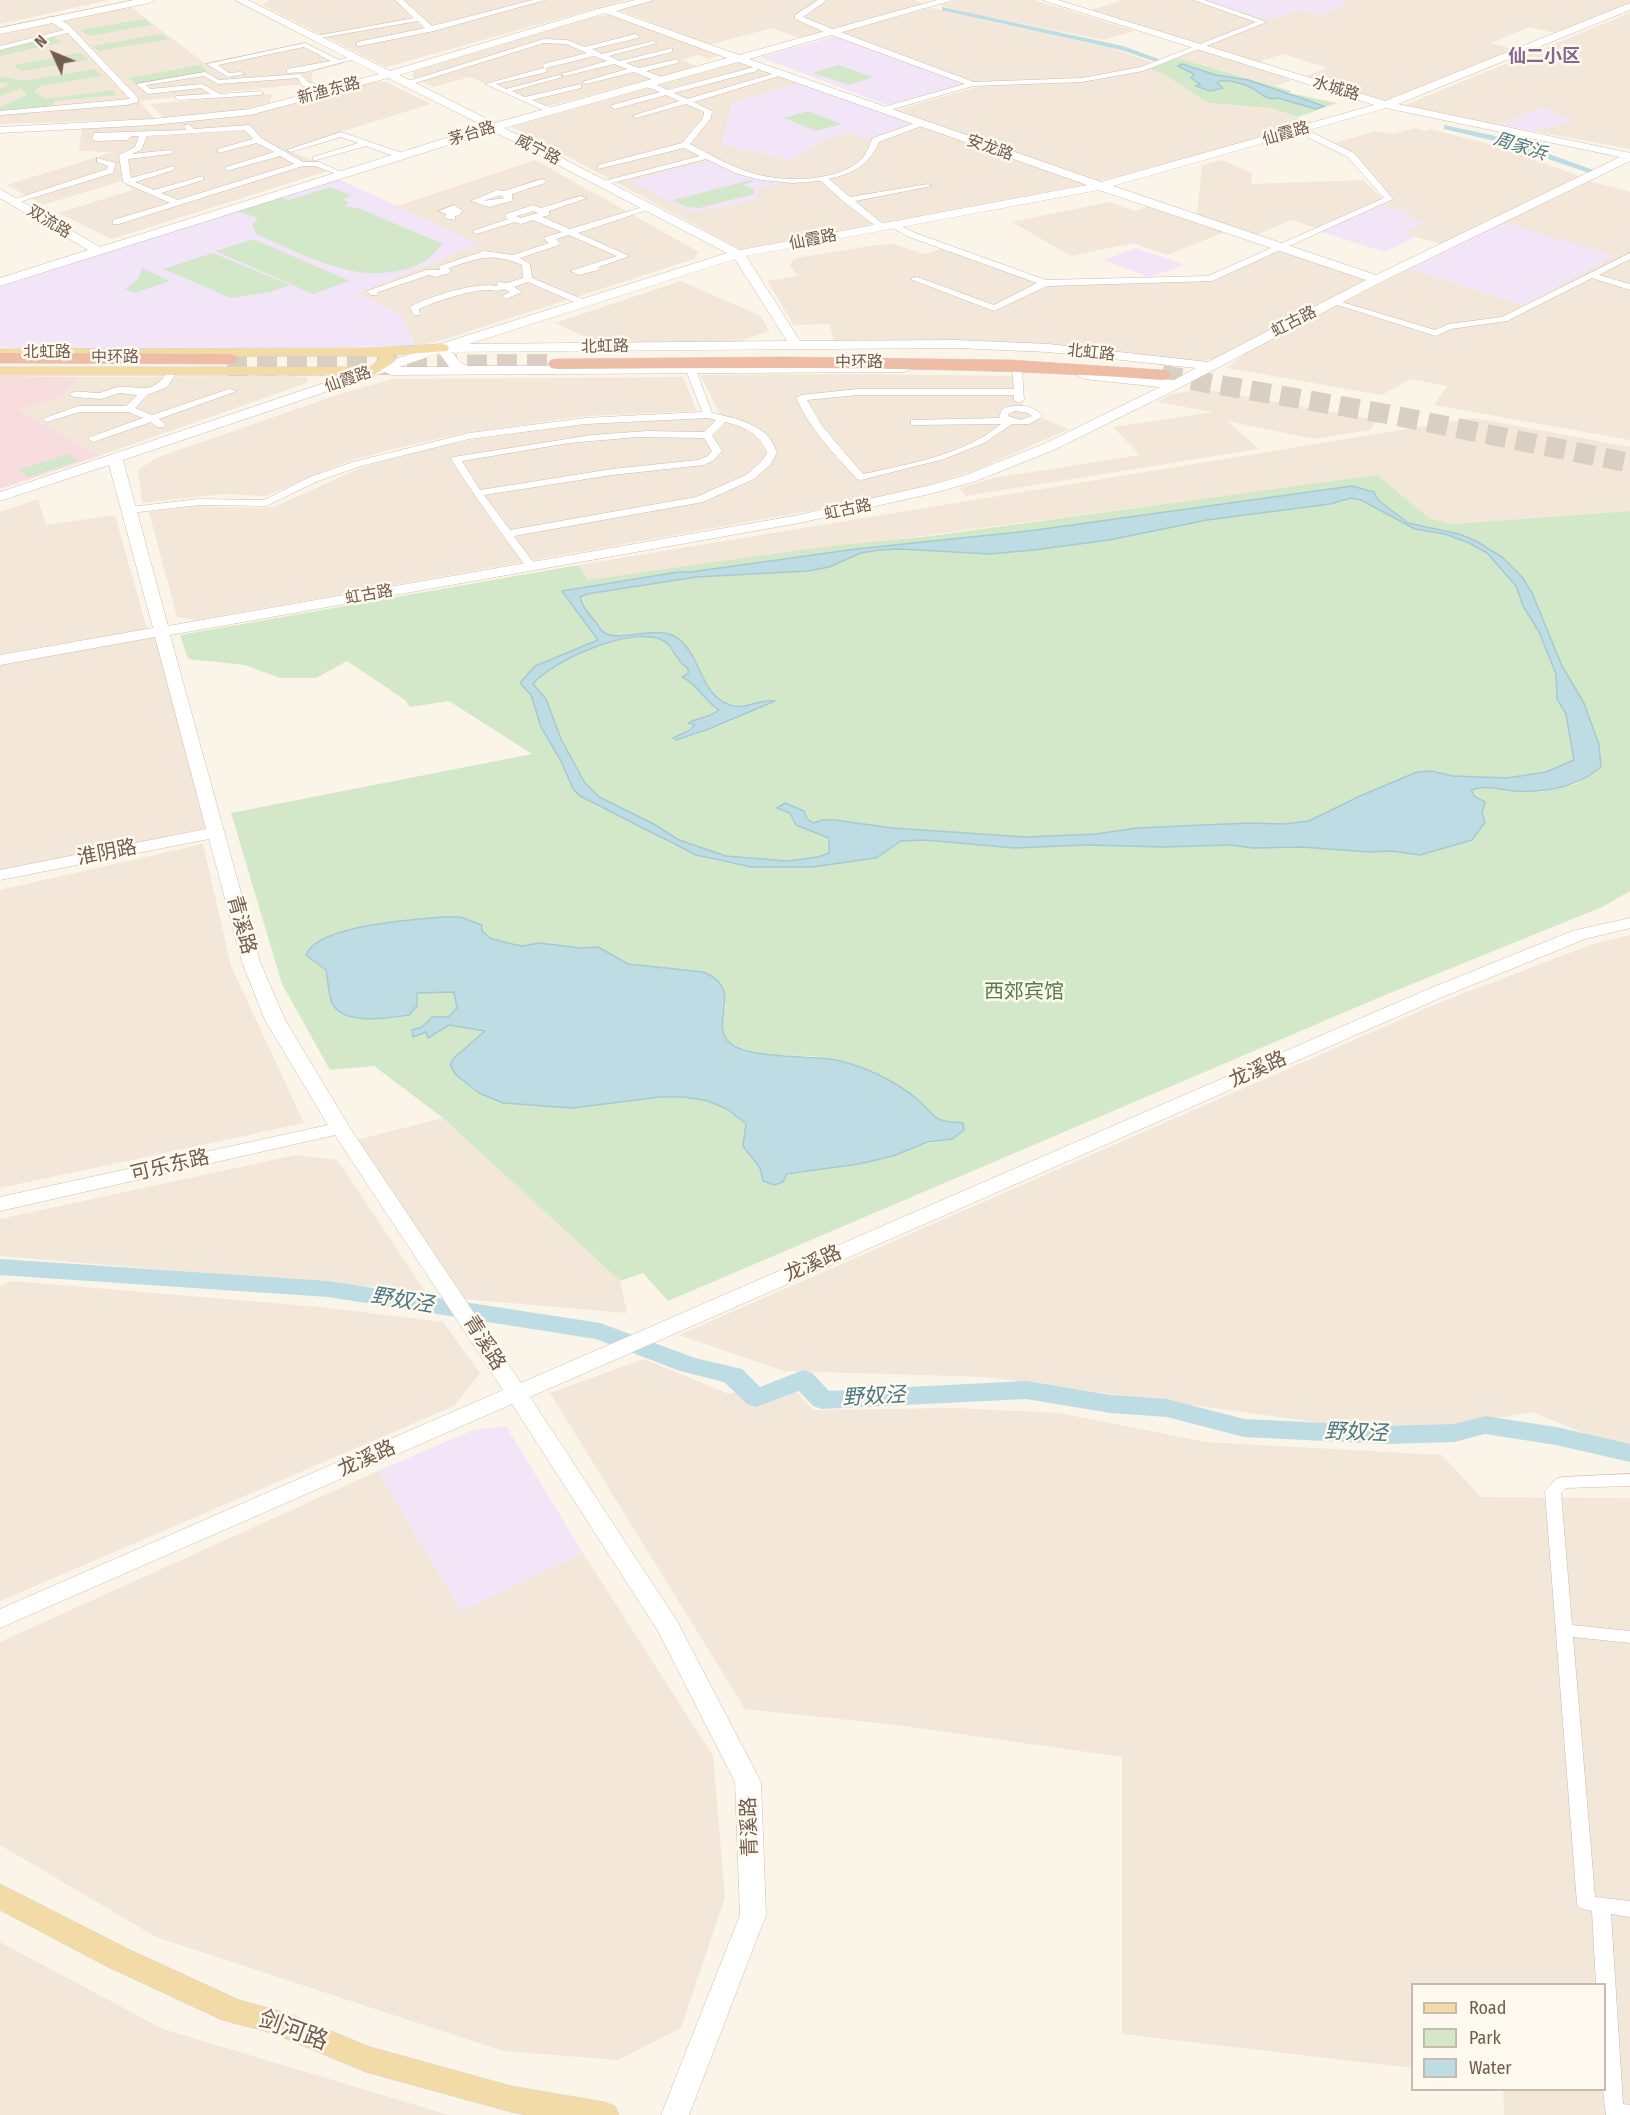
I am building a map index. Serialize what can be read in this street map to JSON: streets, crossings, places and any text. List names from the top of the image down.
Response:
{
  "streets": {
    "highway": ["中环路"],
    "main road": ["北虹路", "剑河路"],
    "street": [
      "水城路",
      "新渔东路",
      "茅台路",
      "仙霞路",
      "安龙路",
      "威宁路",
      "双流路",
      "虹古路",
      "淮阴路",
      "青溪路",
      "龙溪路",
      "可乐东路"
    ]
  },
  "crossings": [
    ["水城路", "仙霞路"],
    ["水城路", "虹古路"],
    ["新渔东路", "安龙路"],
    ["新渔东路", "威宁路"],
    ["茅台路", "安龙路"],
    ["茅台路", "威宁路"],
    ["茅台路", "双流路"],
    ["仙霞路", "安龙路"],
    ["仙霞路", "威宁路"],
    ["仙霞路", "北虹路"],
    ["仙霞路", "青溪路"],
    ["安龙路", "虹古路"],
    ["虹古路", "北虹路"],
    ["虹古路", "中环路"],
    ["虹古路", "青溪路"],
    ["北虹路", "中环路"],
    ["淮阴路", "青溪路"],
    ["青溪路", "龙溪路"],
    ["青溪路", "可乐东路"]
  ],
  "districts": ["仙二小区"],
  "water": ["周家浜", "野奴泾"],
  "parks": ["西郊宾馆"],
  "legend": ["Road", "Park", "Water"],
  "north": "top left"
}
